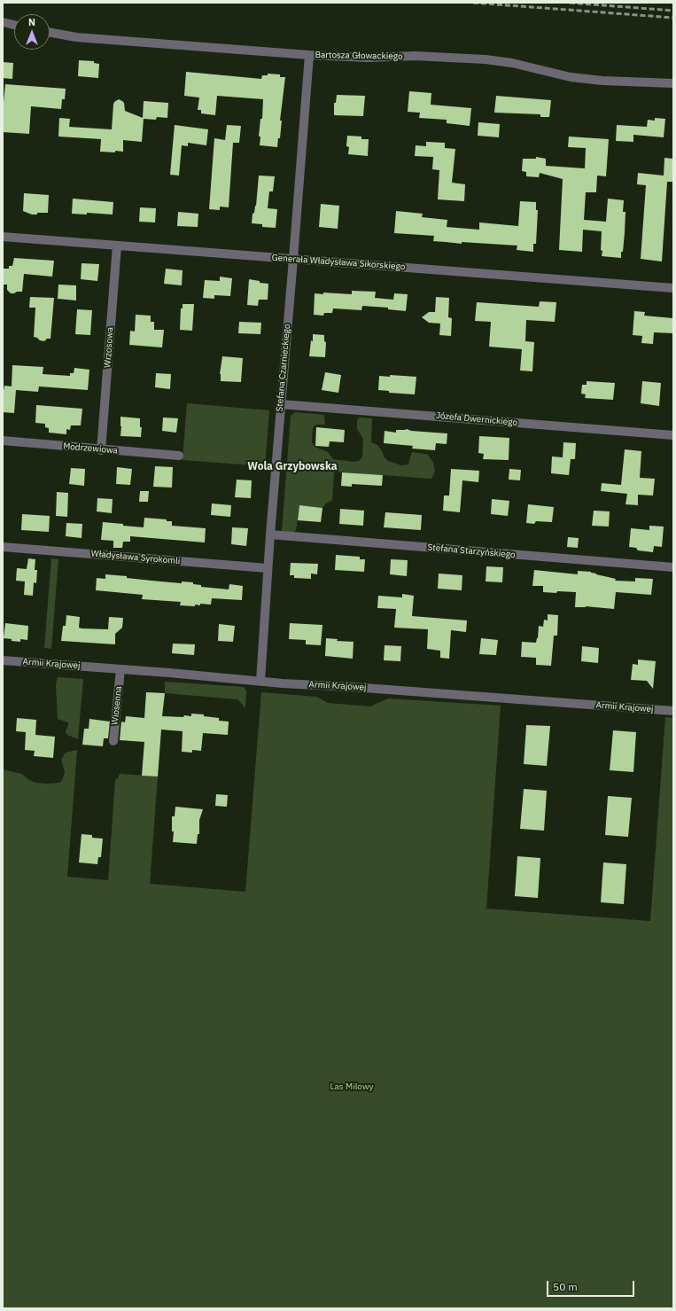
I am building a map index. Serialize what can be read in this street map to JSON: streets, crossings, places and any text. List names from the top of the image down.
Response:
{
  "streets": {
    "street": [
      "Bartosza Głowackiego",
      "Generała Władysława Sikorskiego",
      "Wrzosowa",
      "Stefana Czarnieckiego",
      "Józefa Dwernickiego",
      "Modrzewiowa",
      "Stefana Starzyńskiego",
      "Władysława Syrokomli",
      "Armii Krajowej",
      "Wiosenna"
    ]
  },
  "crossings": [
    ["Bartosza Głowackiego", "Stefana Czarnieckiego"],
    ["Generała Władysława Sikorskiego", "Wrzosowa"],
    ["Generała Władysława Sikorskiego", "Stefana Czarnieckiego"],
    ["Wrzosowa", "Modrzewiowa"],
    ["Stefana Czarnieckiego", "Józefa Dwernickiego"],
    ["Stefana Czarnieckiego", "Stefana Starzyńskiego"],
    ["Stefana Czarnieckiego", "Władysława Syrokomli"],
    ["Stefana Czarnieckiego", "Armii Krajowej"],
    ["Armii Krajowej", "Wiosenna"]
  ],
  "districts": ["Wola Grzybowska"],
  "parks": ["Las Milowy"],
  "scale_bar": "50 m",
  "north": "top"
}
